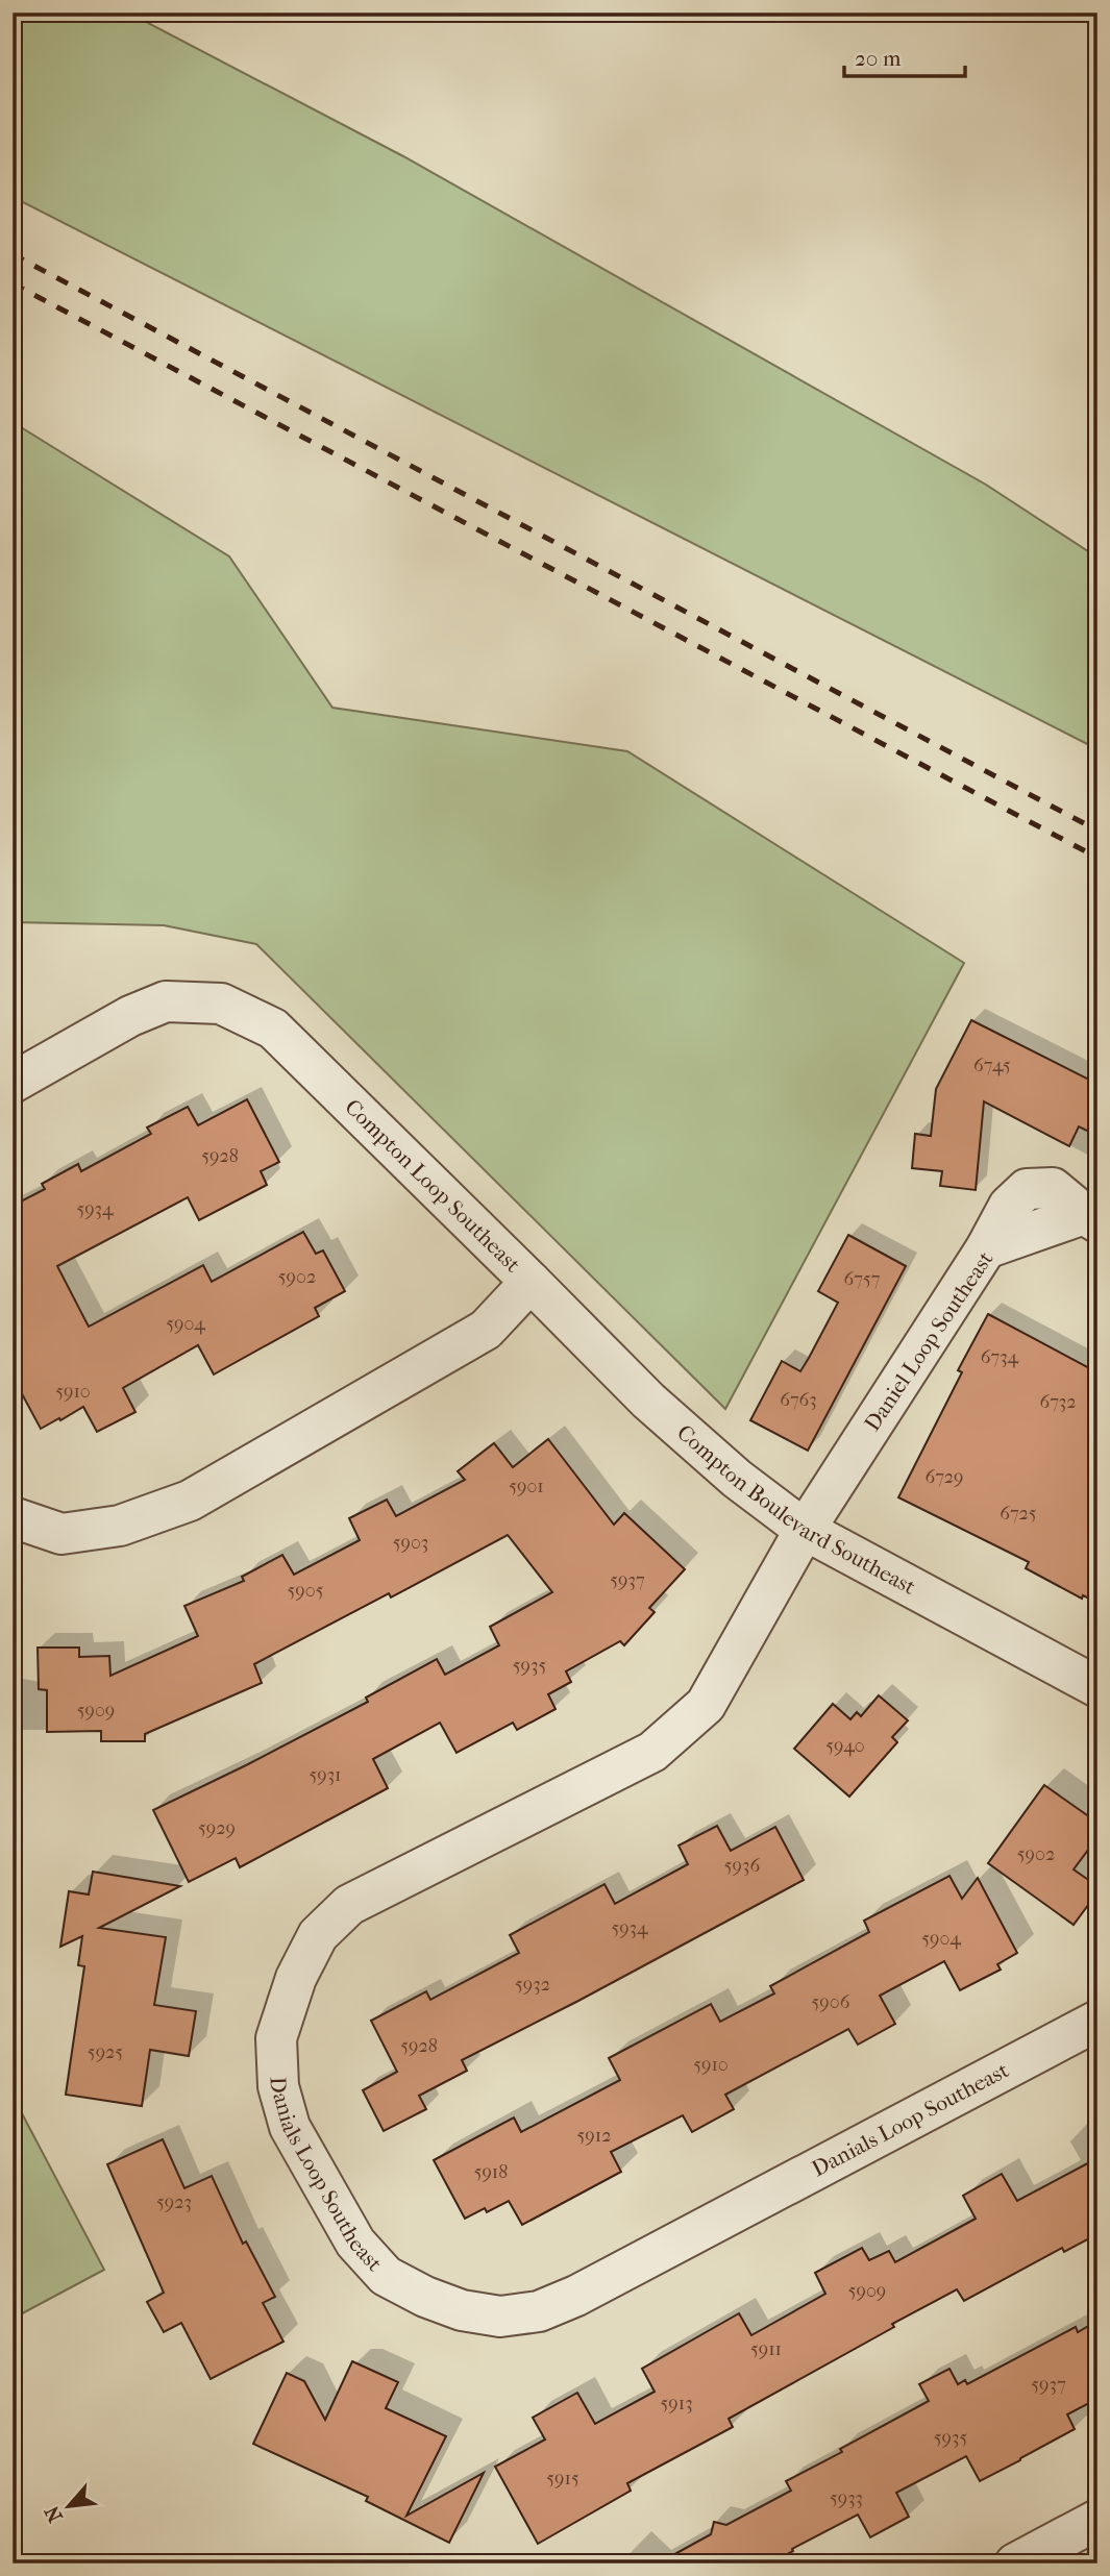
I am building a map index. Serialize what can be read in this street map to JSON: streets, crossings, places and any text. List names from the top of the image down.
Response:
{
  "streets": {
    "street": [
      "Compton Loop Southeast",
      "Daniel Loop Southeast",
      "Compton Boulevard Southeast",
      "Danials Loop Southeast"
    ]
  },
  "crossings": [
    ["Compton Loop Southeast", "Compton Boulevard Southeast"],
    ["Daniel Loop Southeast", "Compton Boulevard Southeast"],
    ["Daniel Loop Southeast", "Danials Loop Southeast"],
    ["Compton Boulevard Southeast", "Danials Loop Southeast"]
  ],
  "house_numbers": [
    "6745",
    "5928",
    "5934",
    "5902",
    "6757",
    "5904",
    "6734",
    "5910",
    "6763",
    "6732",
    "6729",
    "5901",
    "6725",
    "5903",
    "5937",
    "5905",
    "5935",
    "5909",
    "5940",
    "5931",
    "5929",
    "5902",
    "5936",
    "5934",
    "5904",
    "5932",
    "5906",
    "5928",
    "5925",
    "5910",
    "5912",
    "5918",
    "5923",
    "5909",
    "5911",
    "5937",
    "5913",
    "5935",
    "5915",
    "5933"
  ],
  "scale_bar": "20 m",
  "north": "bottom left"
}
